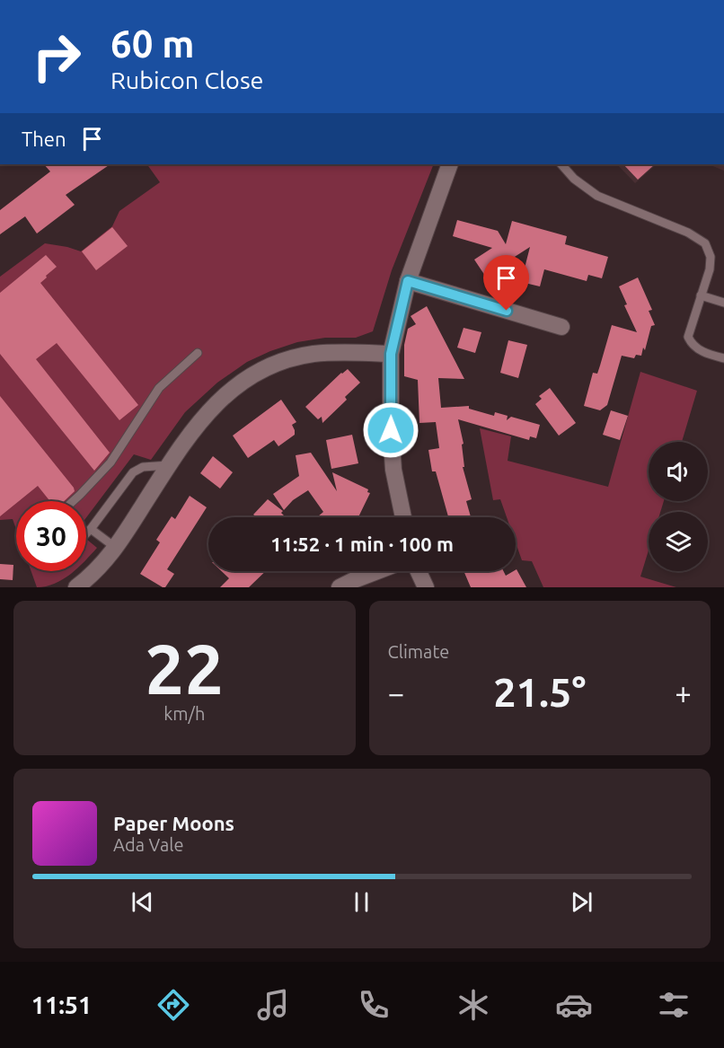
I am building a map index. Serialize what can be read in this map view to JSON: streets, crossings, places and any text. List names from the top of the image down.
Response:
{
  "page": {
    "turn": ["60 m", "Rubicon Close"],
    "then": "Then",
    "limit": "30",
    "trip": "11:52 · 1 min · 100 m",
    "tile": [
      ["22", "km/h"],
      "Climate"
    ],
    "heat": ["−", "21.5°", "+"],
    "song": ["Paper Moons", "Ada Vale"],
    "tabs": "11:51"
  }
}
